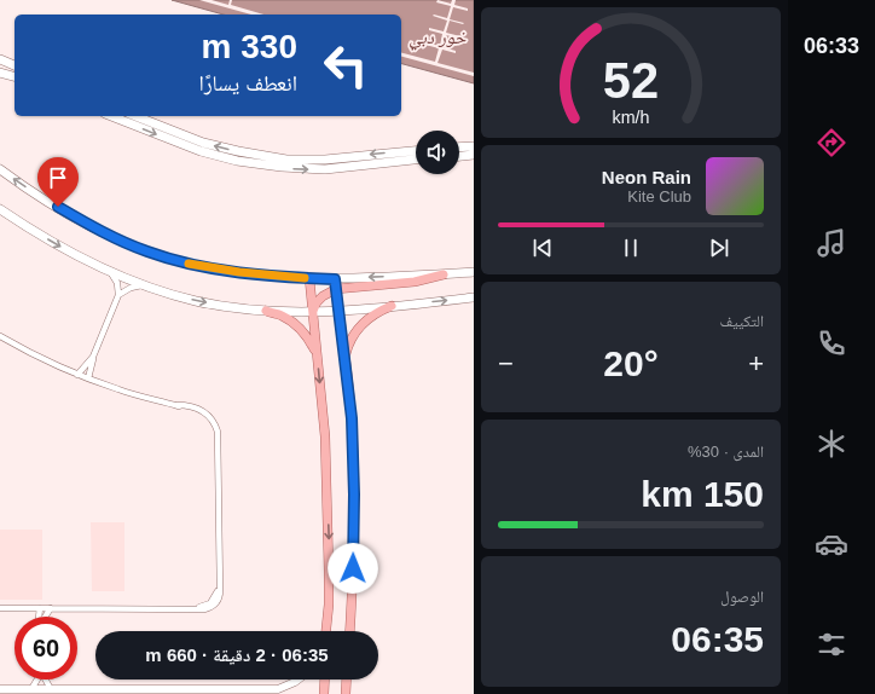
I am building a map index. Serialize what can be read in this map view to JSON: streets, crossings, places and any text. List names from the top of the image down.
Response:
{
  "water": ["خور دبي"],
  "page": {
    "tabs": "06:33",
    "turn": ["330 m", "انعطف يسارًا"],
    "song": ["Neon Rain", "Kite Club"],
    "tile": [
      "التكييف",
      ["المدى · 30%", "150 km"],
      ["الوصول", "06:35"]
    ],
    "heat": ["−", "20°", "+"],
    "limit": "60",
    "trip": "06:35 · 2 دقيقة · 660 m",
    "gauge": ["52", "km/h"]
  }
}
